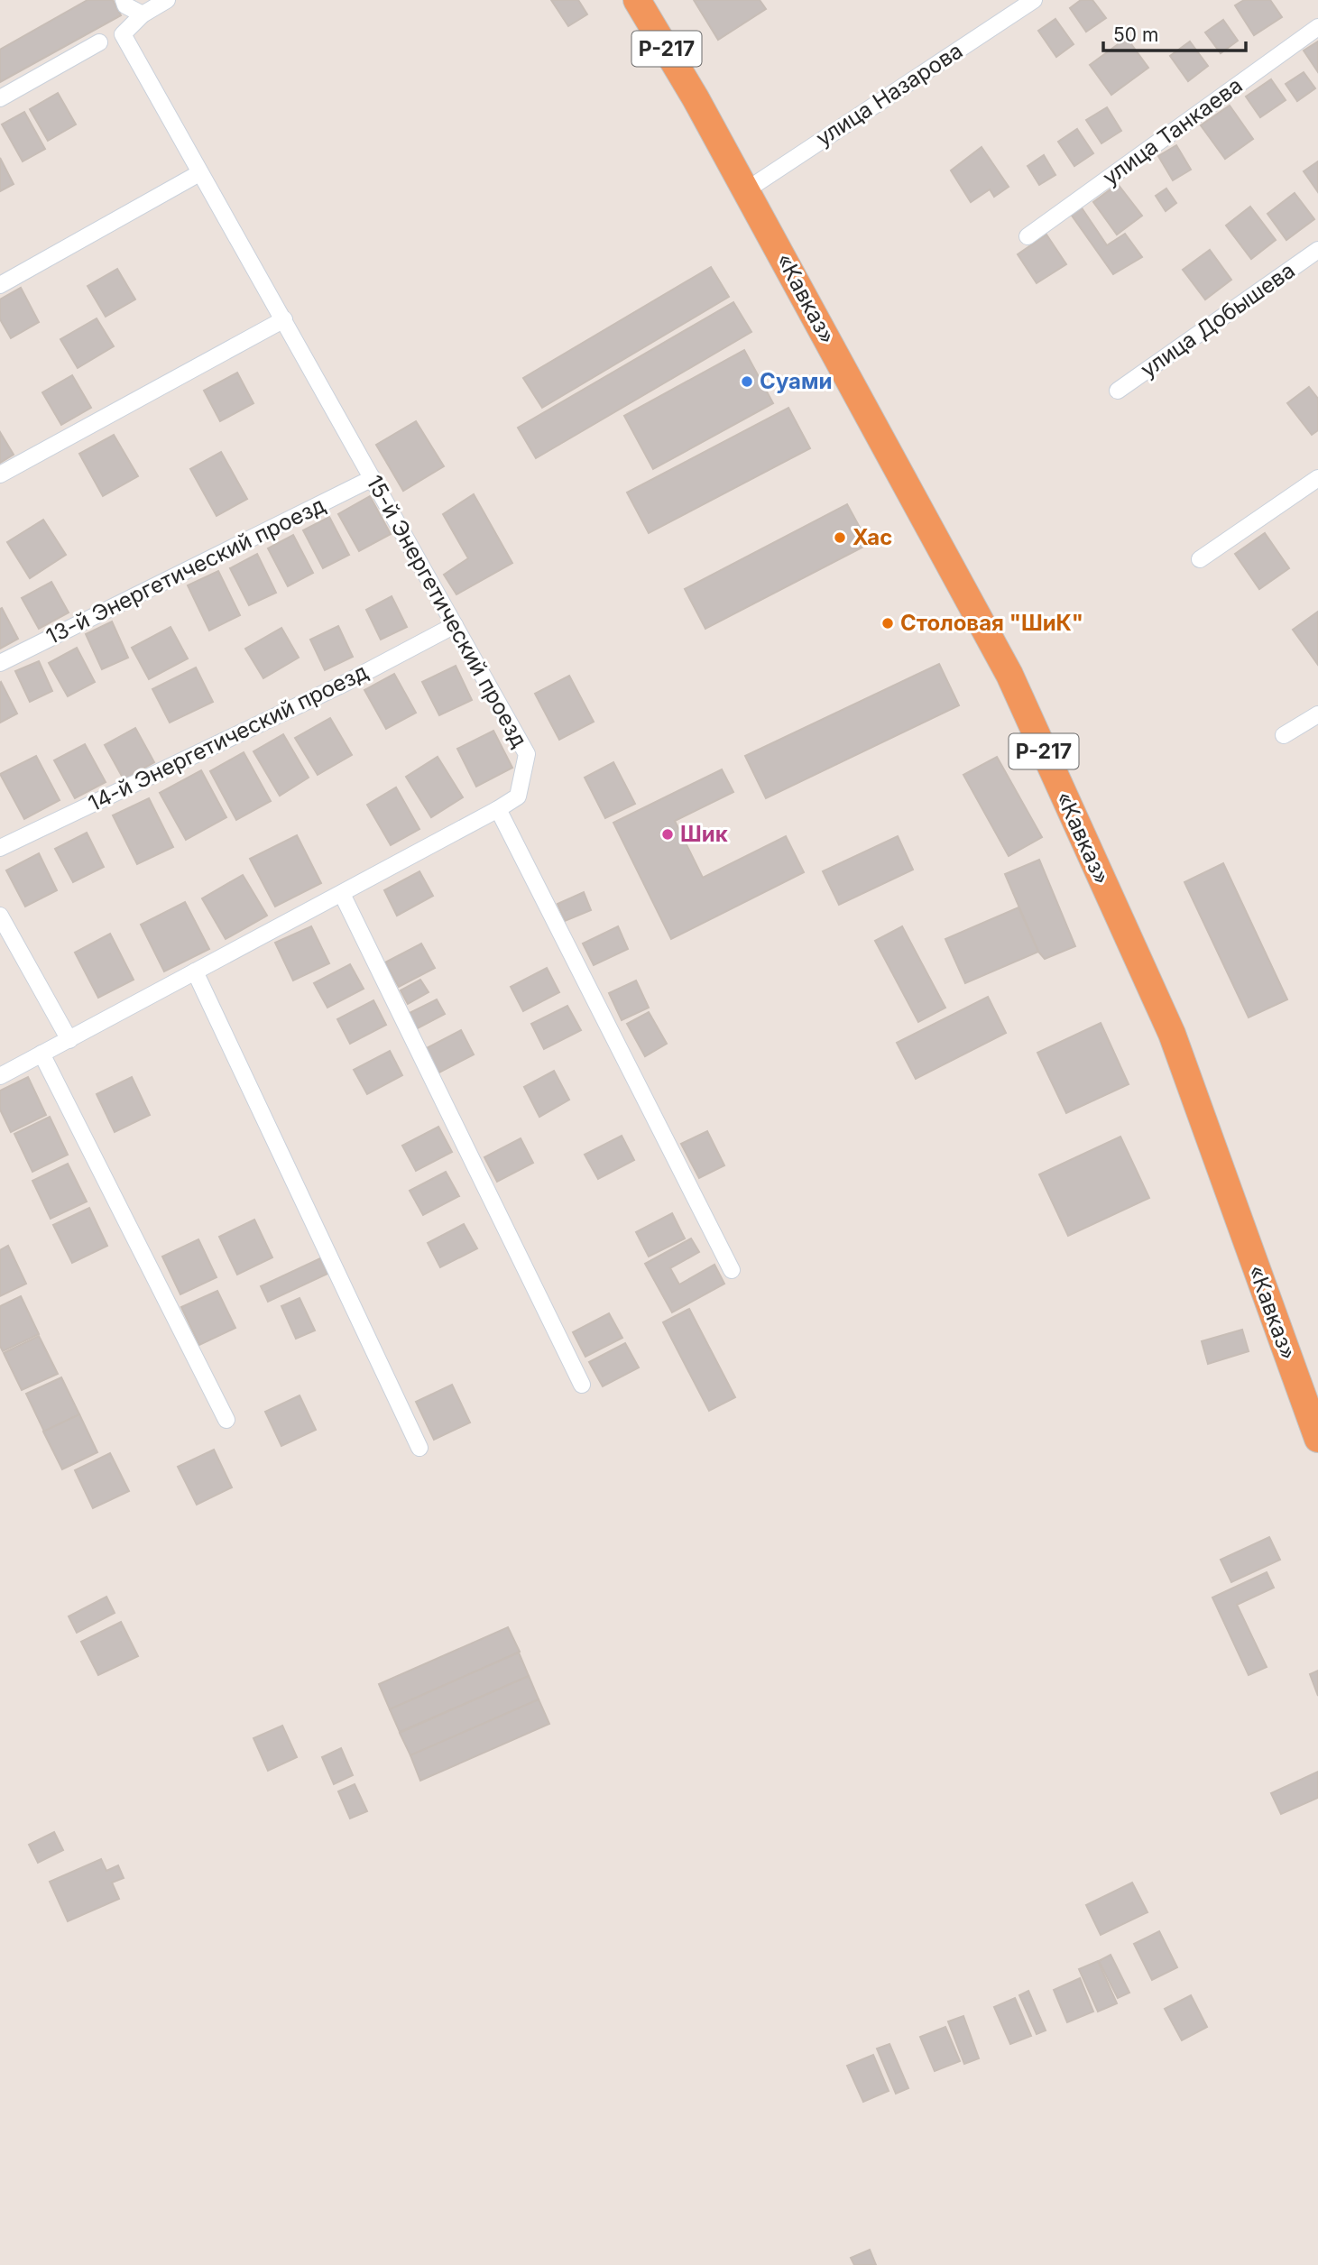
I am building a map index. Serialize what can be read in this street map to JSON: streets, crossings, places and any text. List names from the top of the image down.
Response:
{
  "streets": {
    "highway": ["Р-217", "«Кавказ»"],
    "street": [
      "улица Назарова",
      "улица Танкаева",
      "улица Добышева",
      "13-й Энергетический проезд",
      "15-й Энергетический проезд",
      "14-й Энергетический проезд"
    ]
  },
  "crossings": [
    ["улица Назарова", "«Кавказ»"],
    ["13-й Энергетический проезд", "15-й Энергетический проезд"],
    ["15-й Энергетический проезд", "14-й Энергетический проезд"]
  ],
  "places": [
    "Суами",
    "Хас",
    "Столовая \"ШиК\"",
    "Шик"
  ],
  "scale_bar": "50 m"
}
